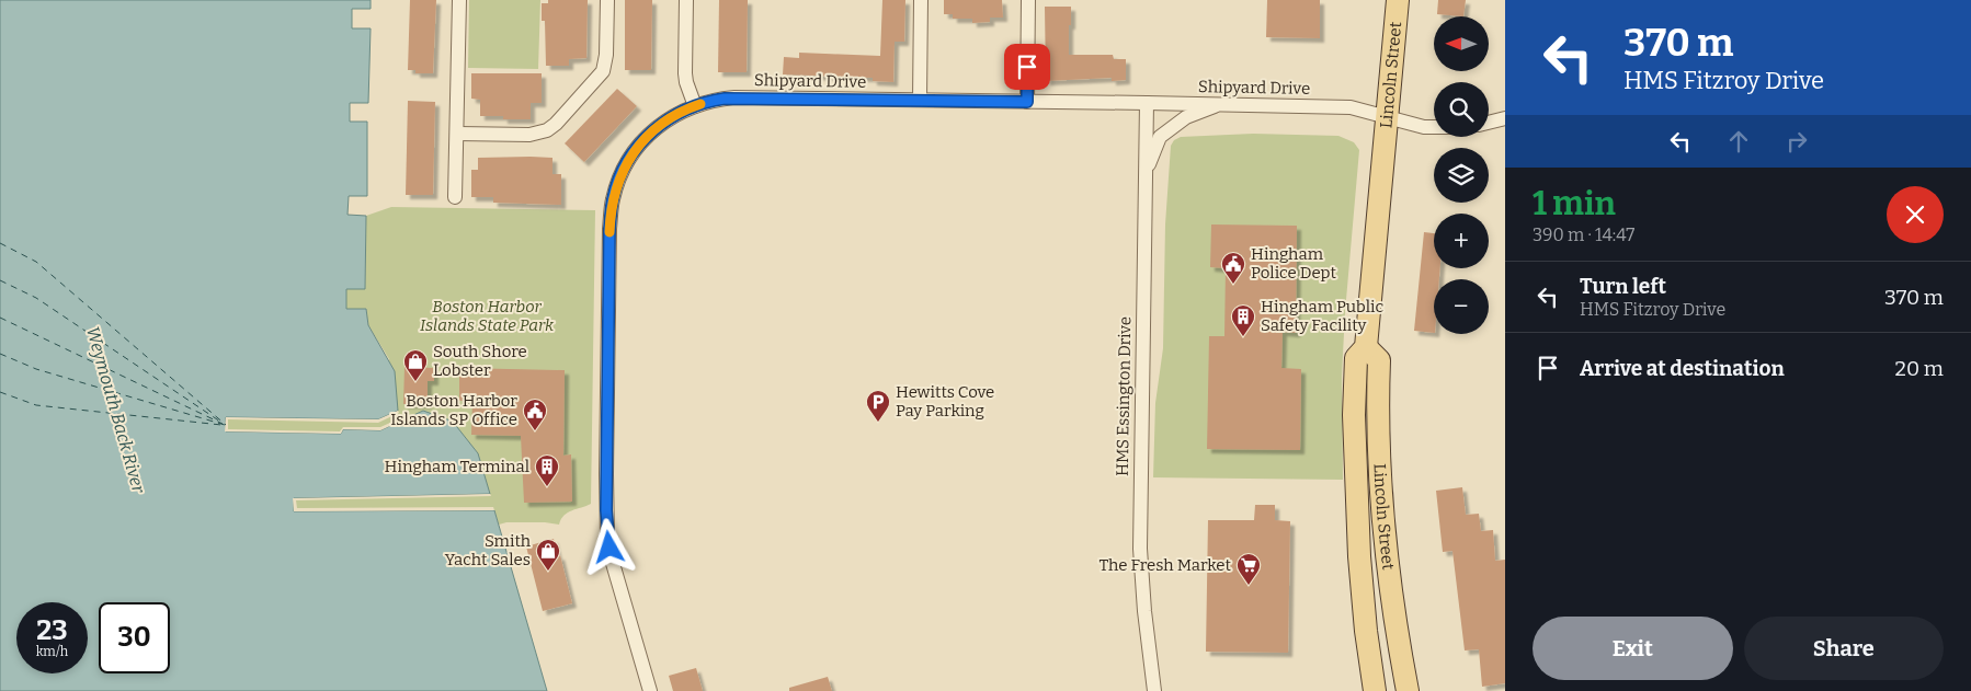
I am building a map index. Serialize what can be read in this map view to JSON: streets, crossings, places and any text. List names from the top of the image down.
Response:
{
  "streets": {
    "main road": ["Lincoln Street"],
    "street": ["Shipyard Drive", "HMS Essington Drive"]
  },
  "crossings": [
    ["Lincoln Street", "Shipyard Drive"],
    ["Shipyard Drive", "HMS Essington Drive"]
  ],
  "water": ["Weymouth Back River"],
  "parks": ["Boston Harbor Islands State Park"],
  "places": {
    "public building": ["Hingham Police Dept", "Boston Harbor Islands SP Office"],
    "building": ["Hingham Public Safety Facility", "Hingham Terminal"],
    "shop": ["South Shore Lobster", "Smith Yacht Sales"],
    "parking": ["Hewitts Cove Pay Parking"],
    "supermarket": ["The Fresh Market"]
  },
  "north": "left",
  "page": {
    "turn": ["370 m", "HMS Fitzroy Drive"],
    "map_buttons": ["+", "−"],
    "heading": ["1 min", "390 m · 14:47"],
    "list": [
      {
        "name": "Turn left",
        "note": "HMS Fitzroy Drive",
        "value": "370 m"
      },
      {
        "name": "Arrive at destination",
        "value": "20 m"
      }
    ],
    "speed": "23 km/h",
    "limit": "30",
    "buttons": ["Exit", "Share"]
  }
}
